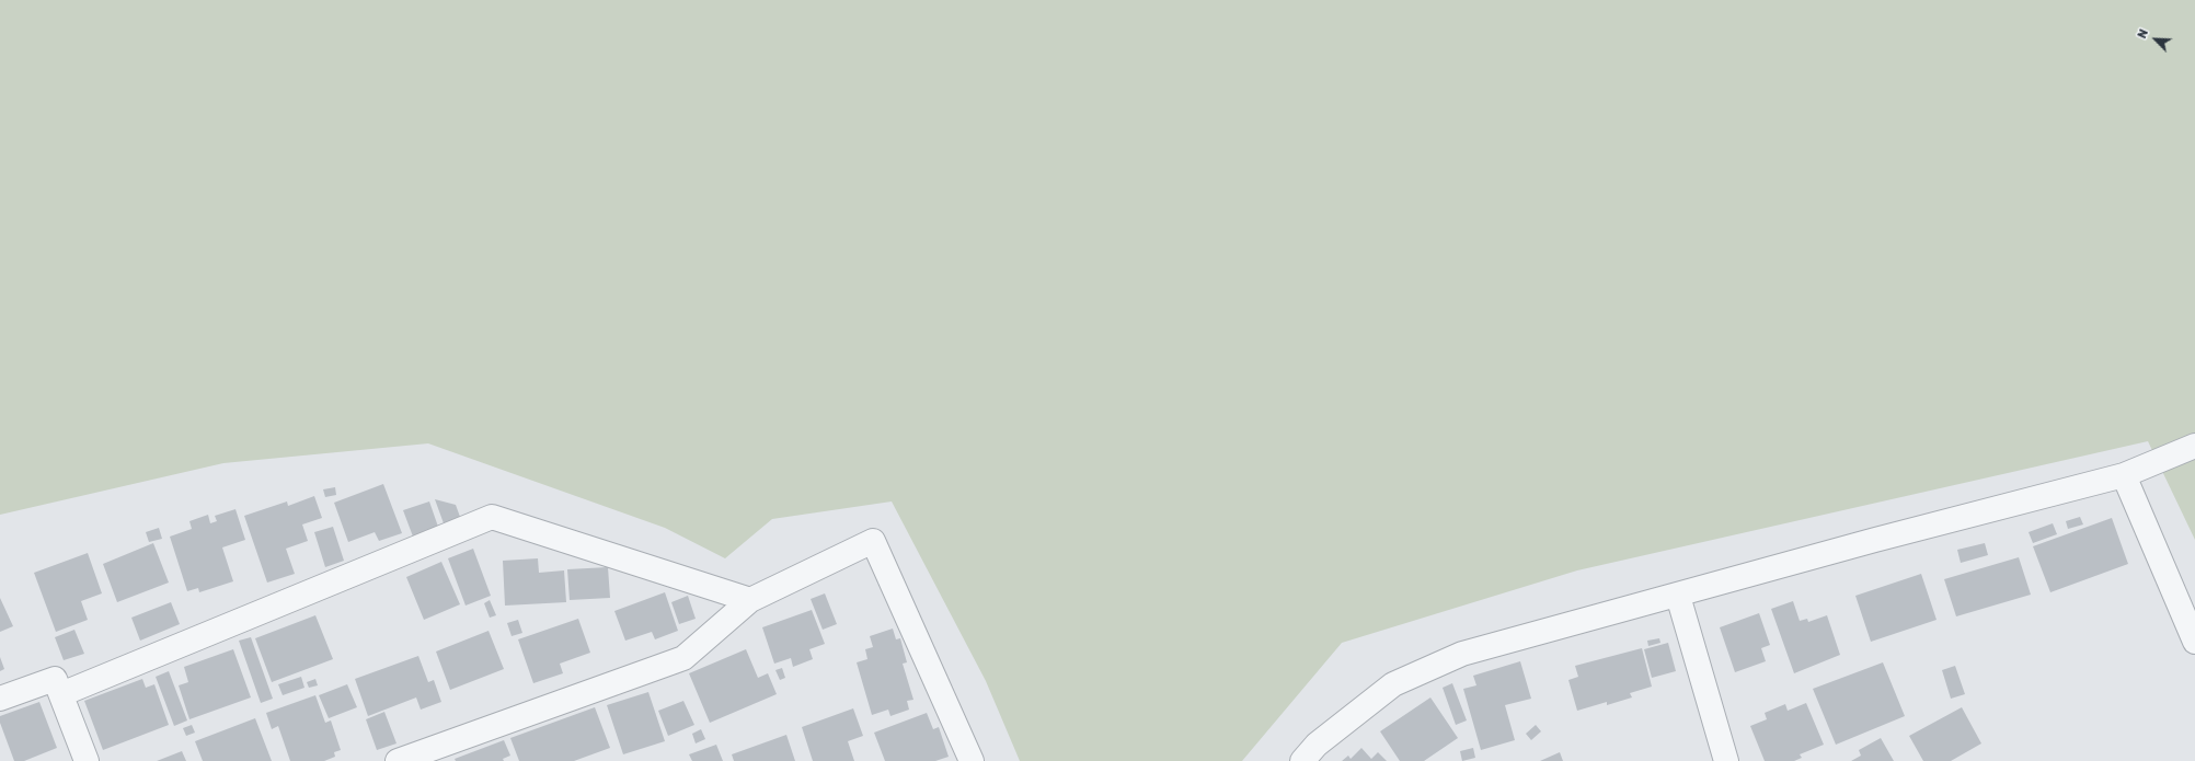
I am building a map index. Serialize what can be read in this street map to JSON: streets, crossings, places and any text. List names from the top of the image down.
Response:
{
  "north": "top left"
}
